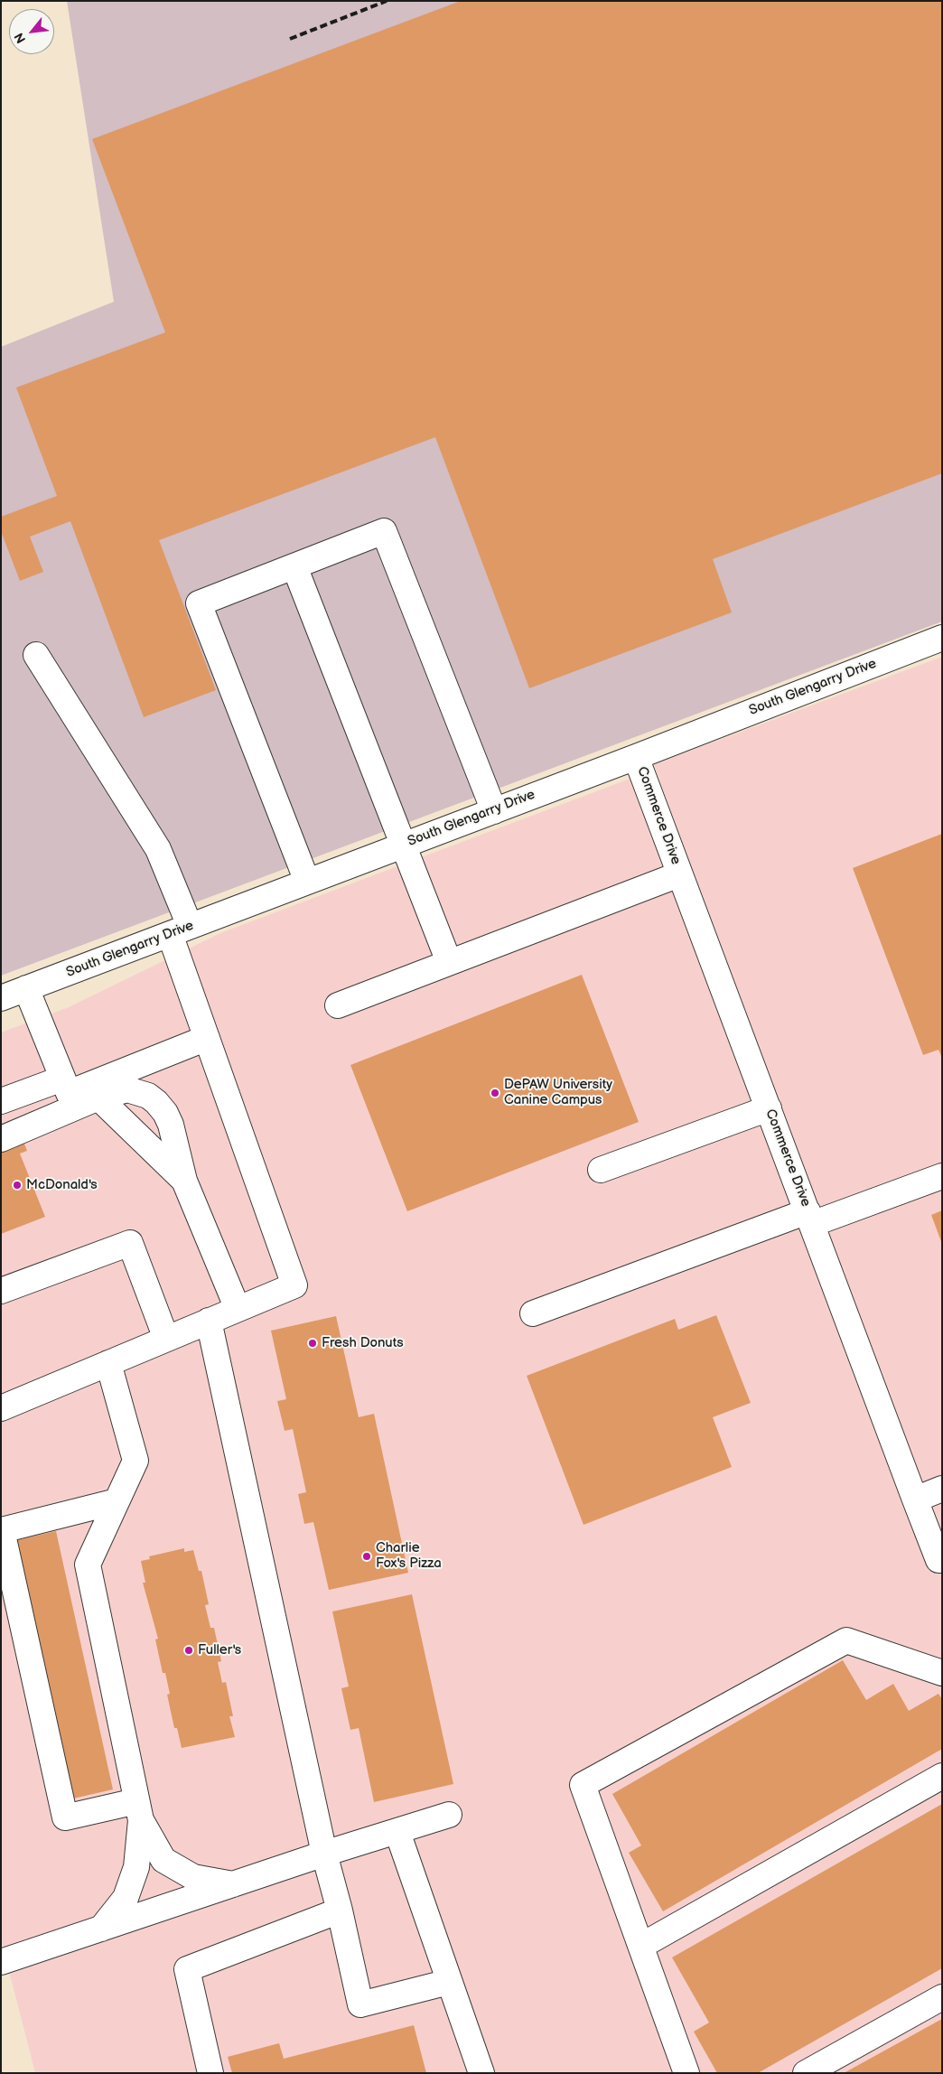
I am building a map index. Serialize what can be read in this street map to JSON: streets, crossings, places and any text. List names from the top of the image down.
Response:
{
  "streets": {
    "street": ["South Glengarry Drive", "Commerce Drive"]
  },
  "crossings": [
    ["South Glengarry Drive", "Commerce Drive"]
  ],
  "places": [
    "DePAW University Canine Campus",
    "McDonald's",
    "Fresh Donuts",
    "Charlie Fox's Pizza",
    "Fuller's"
  ],
  "north": "bottom left"
}
